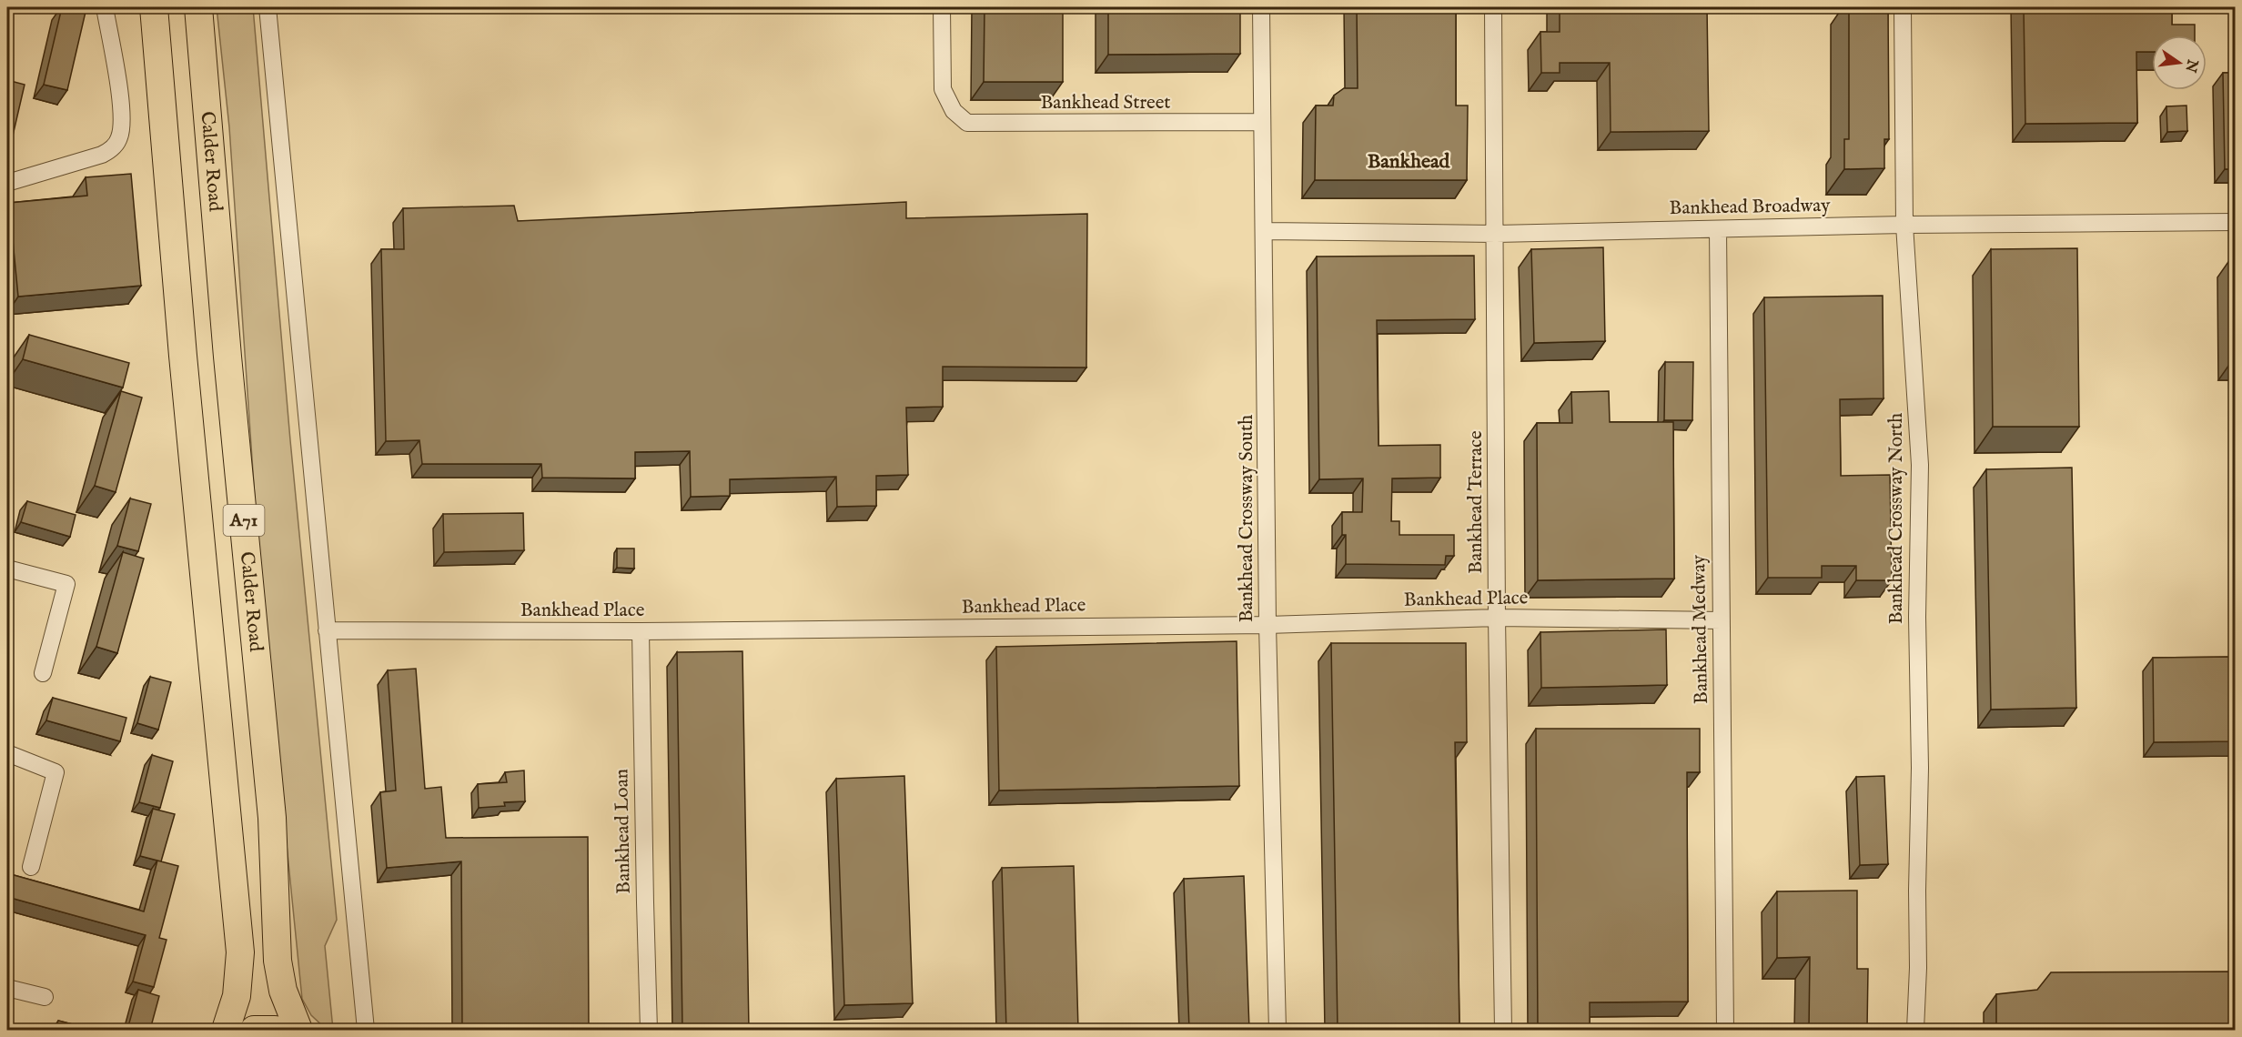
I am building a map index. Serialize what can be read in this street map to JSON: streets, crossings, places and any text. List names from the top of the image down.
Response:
{
  "streets": {
    "main road": ["Calder Road", "A71"],
    "street": [
      "Bankhead Street",
      "Bankhead Broadway",
      "Bankhead Terrace",
      "Bankhead Crossway South",
      "Bankhead Crossway North",
      "Bankhead Place",
      "Bankhead Medway",
      "Bankhead Loan"
    ]
  },
  "crossings": [
    ["Bankhead Street", "Bankhead Crossway South"],
    ["Bankhead Broadway", "Bankhead Terrace"],
    ["Bankhead Broadway", "Bankhead Crossway South"],
    ["Bankhead Broadway", "Bankhead Crossway North"],
    ["Bankhead Broadway", "Bankhead Medway"],
    ["Bankhead Terrace", "Bankhead Place"],
    ["Bankhead Crossway South", "Bankhead Place"],
    ["Bankhead Place", "Bankhead Medway"],
    ["Bankhead Place", "Bankhead Loan"]
  ],
  "districts": ["Bankhead"],
  "north": "right"
}
